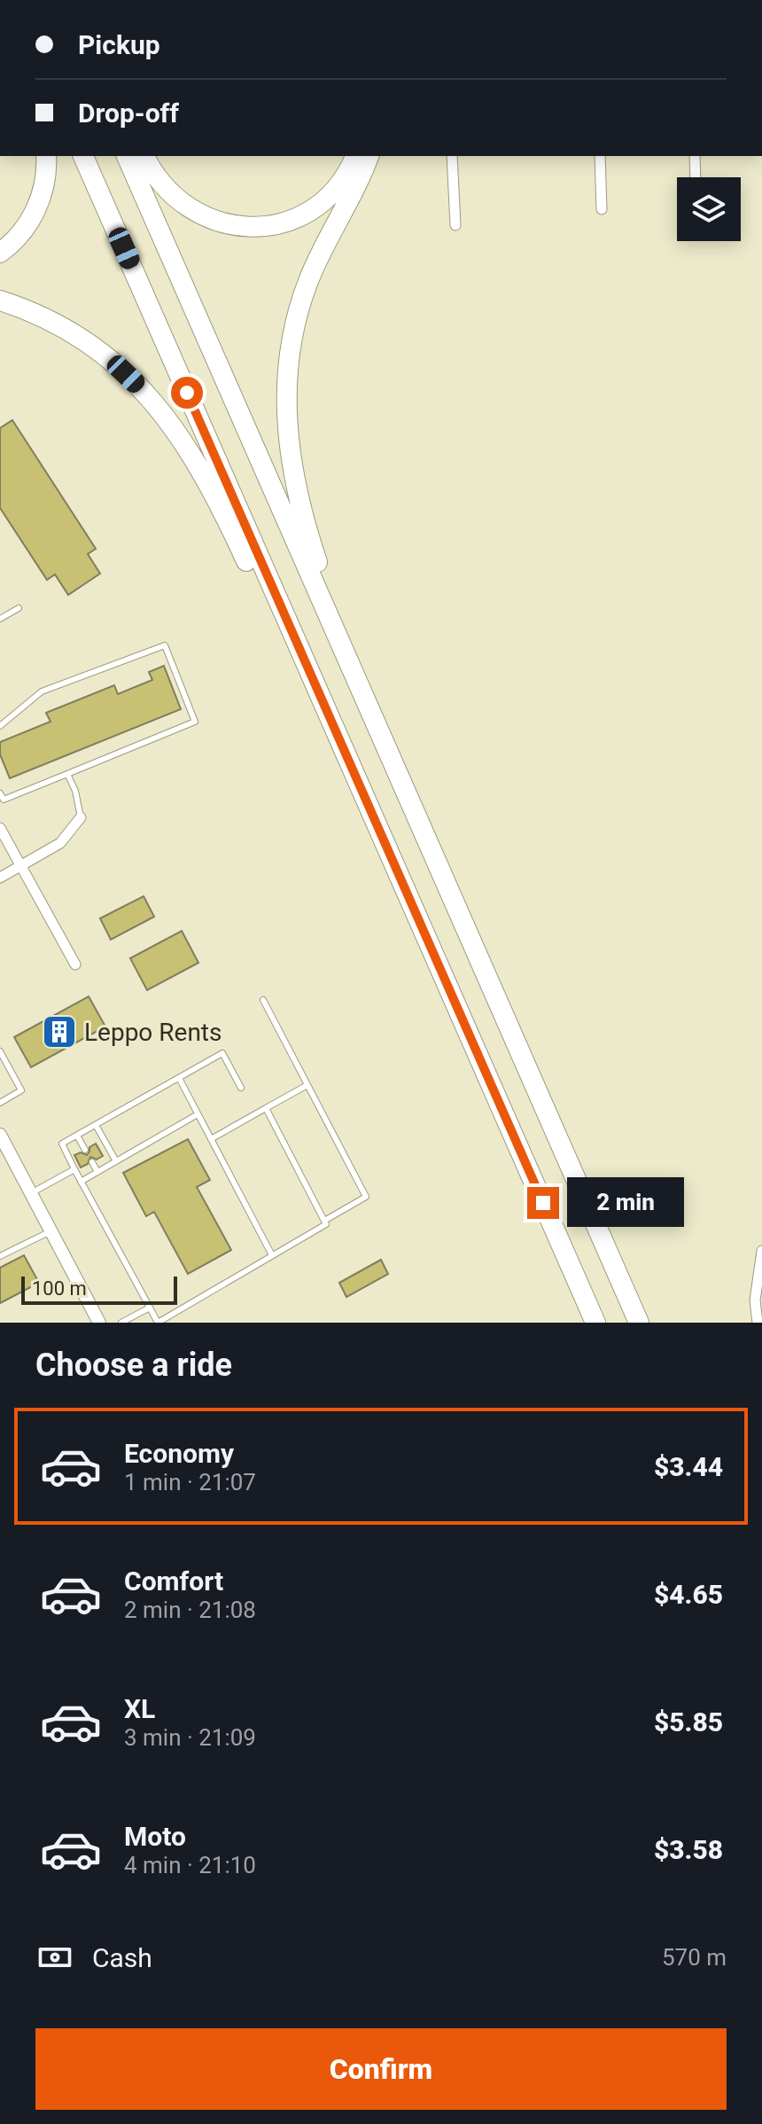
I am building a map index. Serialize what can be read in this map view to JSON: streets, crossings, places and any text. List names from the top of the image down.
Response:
{
  "places": {
    "building": ["Leppo Rents"]
  },
  "scale_bar": "100 m",
  "page": {
    "banner": ["Pickup", "Drop-off"],
    "bubble": "2 min",
    "scale": "100 m",
    "heading": "Choose a ride",
    "list": [
      {
        "name": "Economy",
        "note": "1 min · 21:07",
        "value": "$3.44"
      },
      {
        "name": "Comfort",
        "note": "2 min · 21:08",
        "value": "$4.65"
      },
      {
        "name": "XL",
        "note": "3 min · 21:09",
        "value": "$5.85"
      },
      {
        "name": "Moto",
        "note": "4 min · 21:10",
        "value": "$3.58"
      }
    ],
    "pay": ["Cash", "570 m"],
    "buttons": "Confirm"
  }
}
